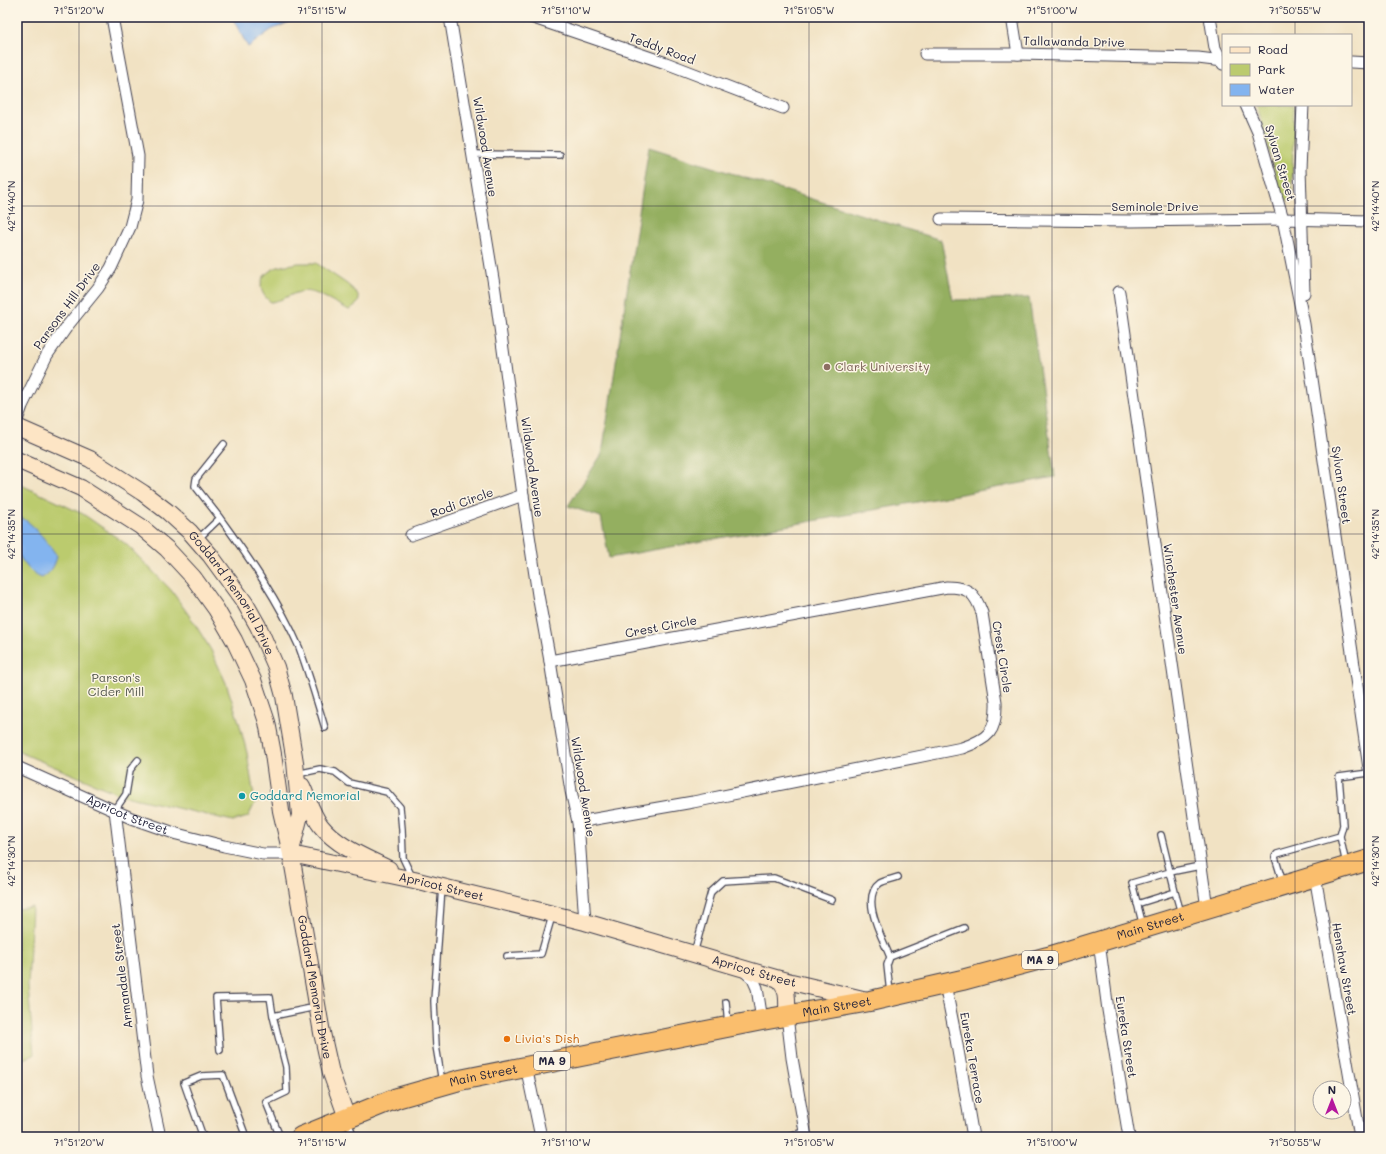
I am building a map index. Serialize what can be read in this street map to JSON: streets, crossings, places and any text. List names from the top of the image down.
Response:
{
  "streets": {
    "highway": ["Main Street", "MA 9"],
    "main road": ["Goddard Memorial Drive", "Apricot Street"],
    "street": [
      "Tallawanda Drive",
      "Teddy Road",
      "Wildwood Avenue",
      "Sylvan Street",
      "Seminole Drive",
      "Parsons Hill Drive",
      "Rodi Circle",
      "Winchester Avenue",
      "Crest Circle",
      "Henshaw Street",
      "Armandale Street",
      "Eureka Street",
      "Eureka Terrace"
    ]
  },
  "crossings": [
    ["Wildwood Avenue", "Rodi Circle"],
    ["Wildwood Avenue", "Crest Circle"],
    ["Wildwood Avenue", "Apricot Street"],
    ["Sylvan Street", "Seminole Drive"],
    ["Goddard Memorial Drive", "Apricot Street"],
    ["Goddard Memorial Drive", "Main Street"],
    ["Winchester Avenue", "Main Street"],
    ["Apricot Street", "Main Street"],
    ["Apricot Street", "Armandale Street"],
    ["Main Street", "Henshaw Street"],
    ["Main Street", "Eureka Street"],
    ["Main Street", "Eureka Terrace"]
  ],
  "parks": ["Parson's Cider Mill"],
  "places": ["Clark University", "Goddard Memorial", "Livia's Dish"],
  "legend": ["Road", "Park", "Water"],
  "north": "top",
  "coordinates": [
    "71°51'20\"W",
    "71°51'15\"W",
    "71°51'10\"W",
    "71°51'05\"W",
    "71°51'00\"W",
    "71°50'55\"W",
    "42°14'40\"N",
    "42°14'35\"N",
    "42°14'30\"N"
  ]
}
